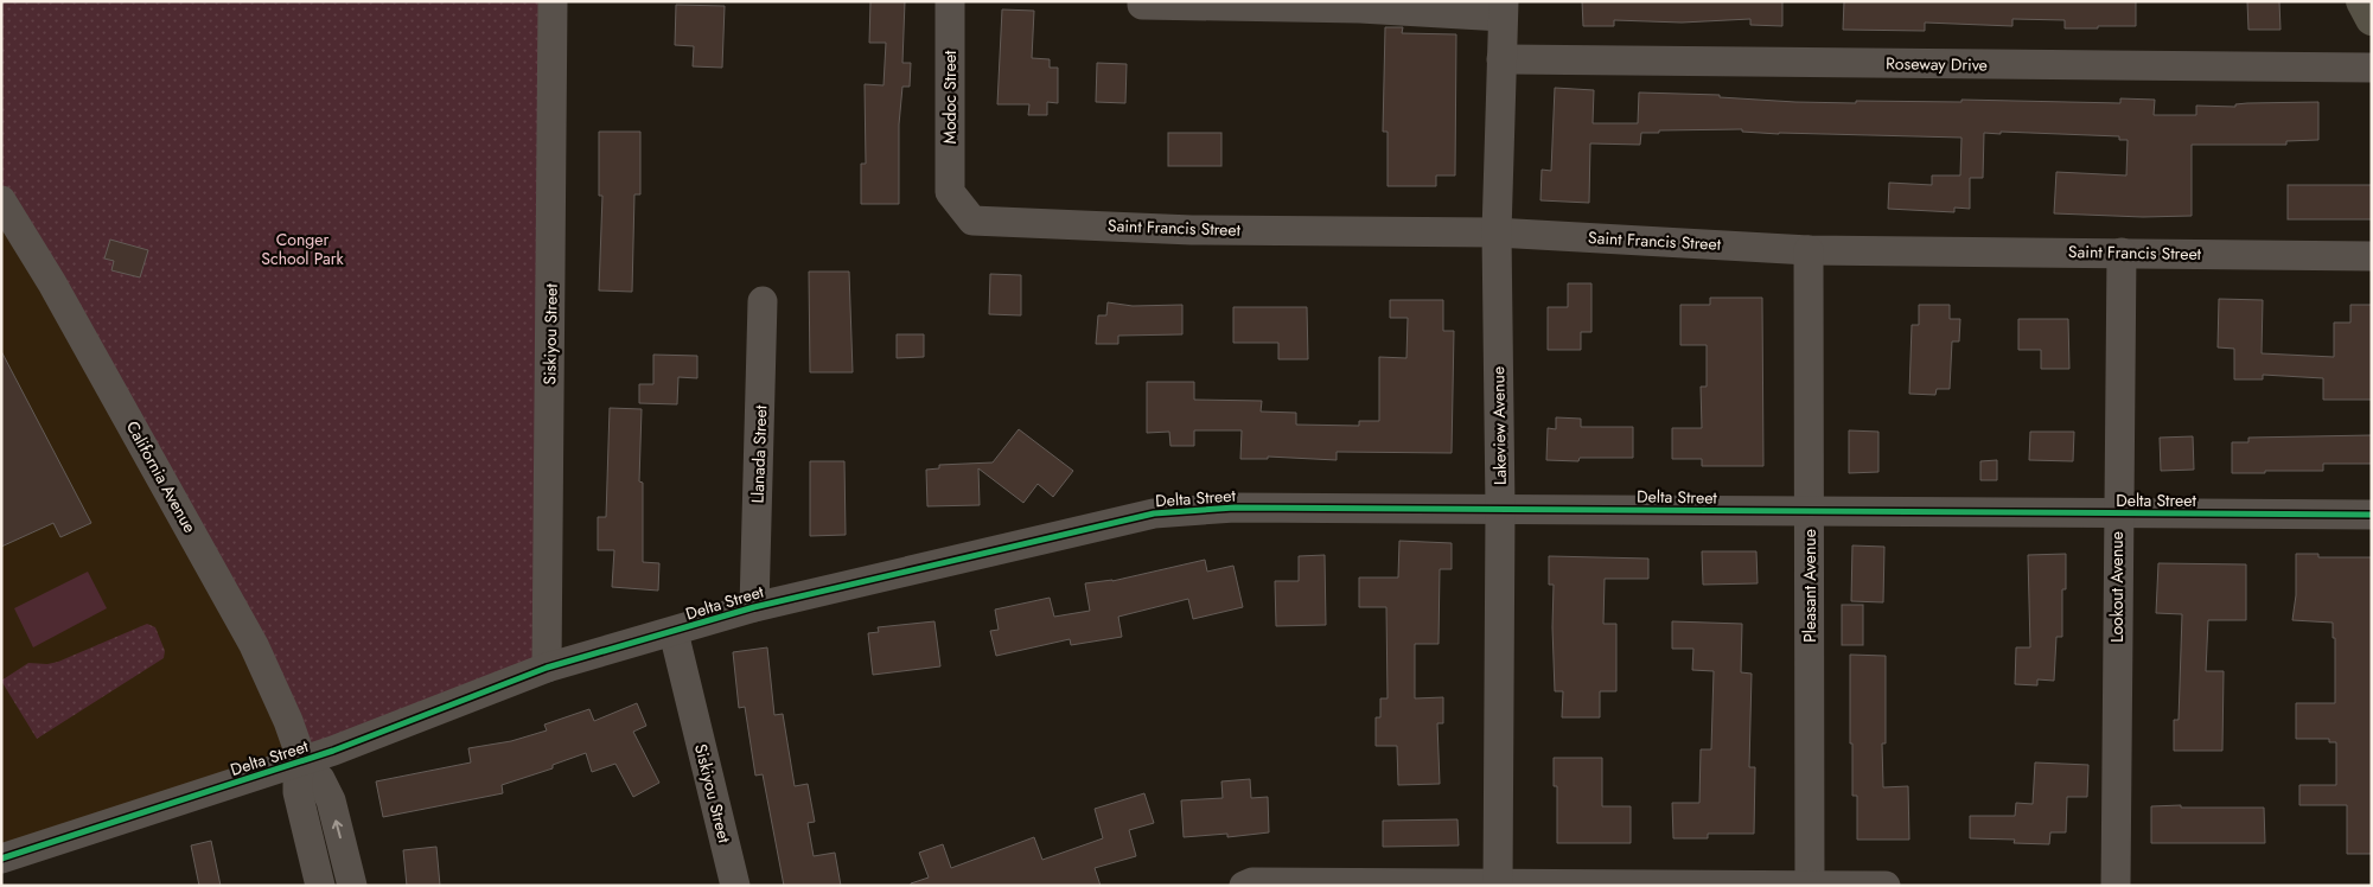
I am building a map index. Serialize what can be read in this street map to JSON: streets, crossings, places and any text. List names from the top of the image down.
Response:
{
  "streets": {
    "street": [
      "Roseway Drive",
      "Modoc Street",
      "Saint Francis Street",
      "Siskiyou Street",
      "Lakeview Avenue",
      "Llanada Street",
      "California Avenue",
      "Delta Street",
      "Pleasant Avenue",
      "Lookout Avenue"
    ]
  },
  "crossings": [
    ["Roseway Drive", "Lakeview Avenue"],
    ["Modoc Street", "Saint Francis Street"],
    ["Saint Francis Street", "Lakeview Avenue"],
    ["Saint Francis Street", "Pleasant Avenue"],
    ["Saint Francis Street", "Lookout Avenue"],
    ["Siskiyou Street", "Delta Street"],
    ["Lakeview Avenue", "Delta Street"],
    ["Llanada Street", "Delta Street"],
    ["California Avenue", "Delta Street"],
    ["Delta Street", "Pleasant Avenue"],
    ["Delta Street", "Lookout Avenue"]
  ],
  "parks": ["Conger School Park"]
}
